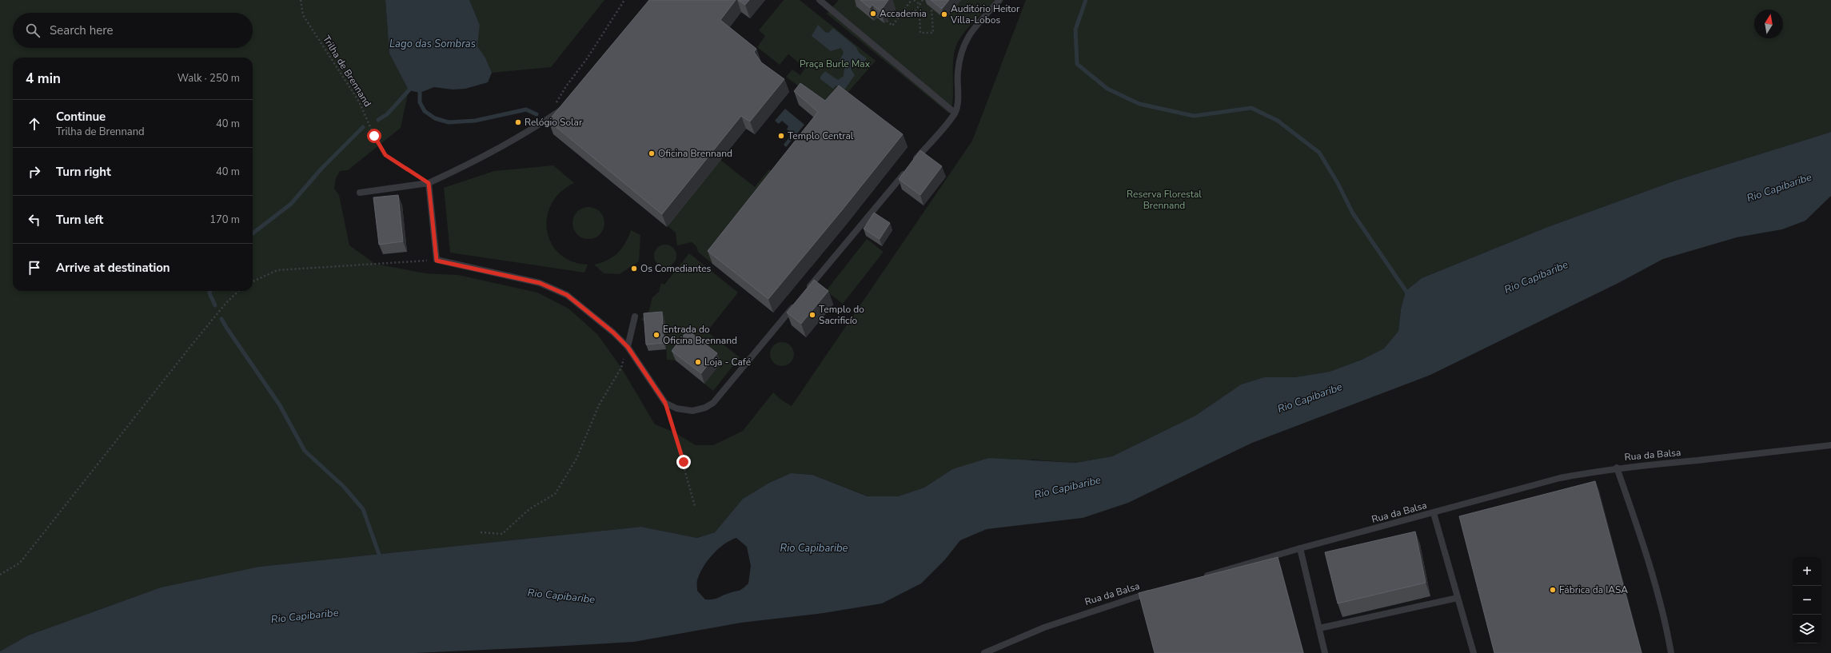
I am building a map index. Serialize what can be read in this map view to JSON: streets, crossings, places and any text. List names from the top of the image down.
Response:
{
  "streets": {
    "lane": ["Rua da Balsa"],
    "path": ["Trilha de Brennand"]
  },
  "water": ["Lago das Sombras", "Rio Capibaribe"],
  "parks": ["Praça Burle Max", "Reserva Florestal Brennand"],
  "places": [
    "Accademia",
    "Auditório Heitor Villa-Lobos",
    "Relógio Solar",
    "Templo Central",
    "Oficina Brennand",
    "Os Comediantes",
    "Templo do Sacrificío",
    "Entrada do Oficina Brennand",
    "Loja - Café",
    "Fábrica da IASA"
  ],
  "north": "top",
  "page": {
    "search": "Search here",
    "heading": ["4 min", "Walk · 250 m"],
    "list": [
      ["Continue", "Trilha de Brennand", "40 m"],
      ["Turn right", "40 m"],
      ["Turn left", "170 m"],
      "Arrive at destination"
    ],
    "map_buttons": ["+", "−"]
  }
}
